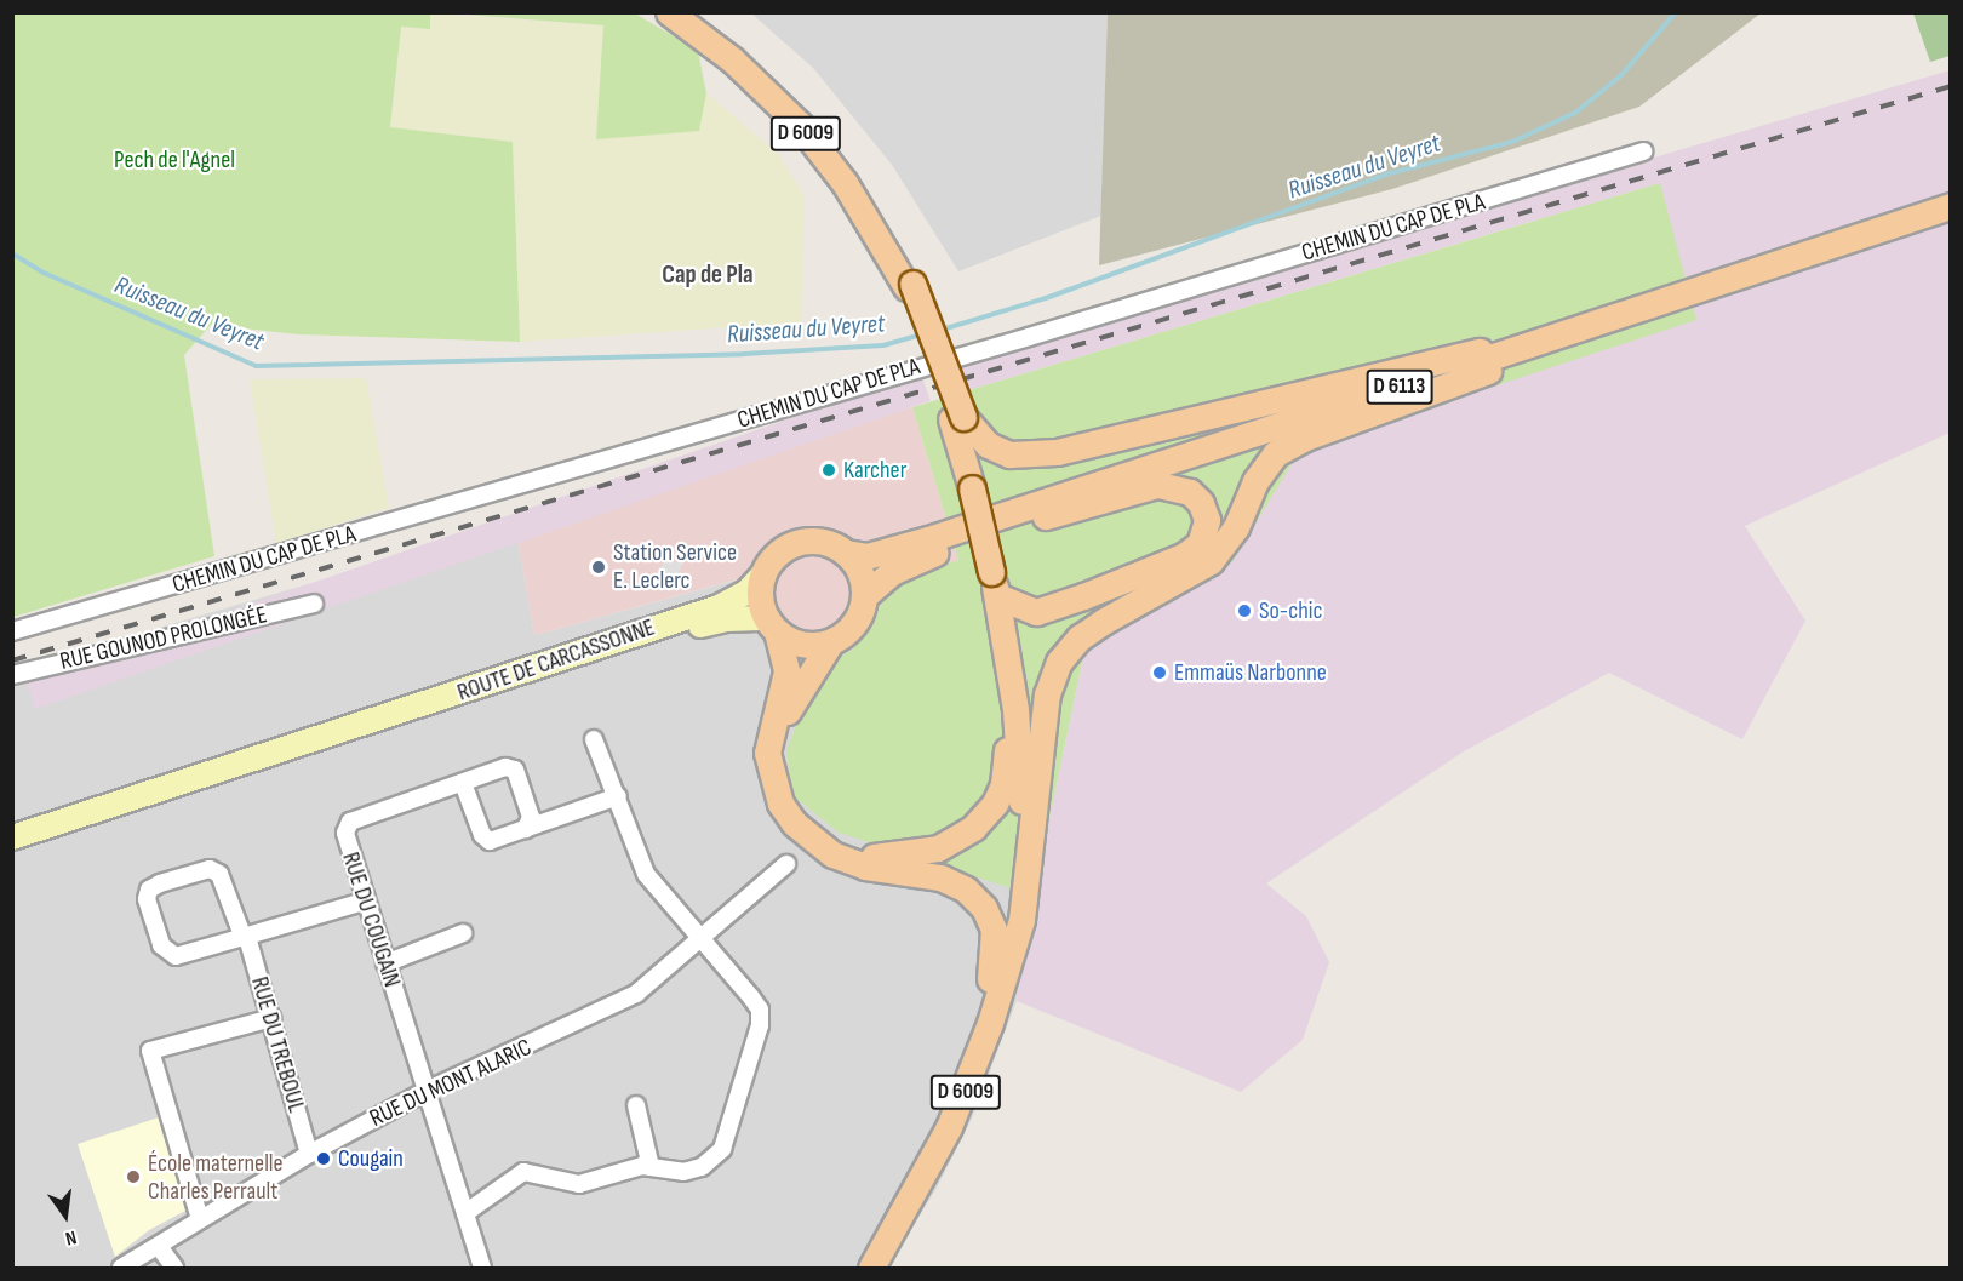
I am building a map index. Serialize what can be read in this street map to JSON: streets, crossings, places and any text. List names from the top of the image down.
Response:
{
  "streets": {
    "main road": ["D 6009", "D 6113", "ROUTE DE CARCASSONNE"],
    "street": [
      "CHEMIN DU CAP DE PLA",
      "RUE GOUNOD PROLONGÉE",
      "RUE DU COUGAIN",
      "RUE DU TREBOUL",
      "RUE DU MONT ALARIC"
    ]
  },
  "crossings": [
    ["D 6113", "ROUTE DE CARCASSONNE"],
    ["RUE DU COUGAIN", "RUE DU MONT ALARIC"],
    ["RUE DU TREBOUL", "RUE DU MONT ALARIC"]
  ],
  "districts": ["Cap de Pla"],
  "water": ["Ruisseau du Veyret"],
  "parks": ["Pech de l'Agnel"],
  "places": [
    "Karcher",
    "Station Service E. Leclerc",
    "So-chic",
    "Emmaüs Narbonne",
    "Cougain",
    "École maternelle Charles Perrault"
  ],
  "north": "bottom"
}
